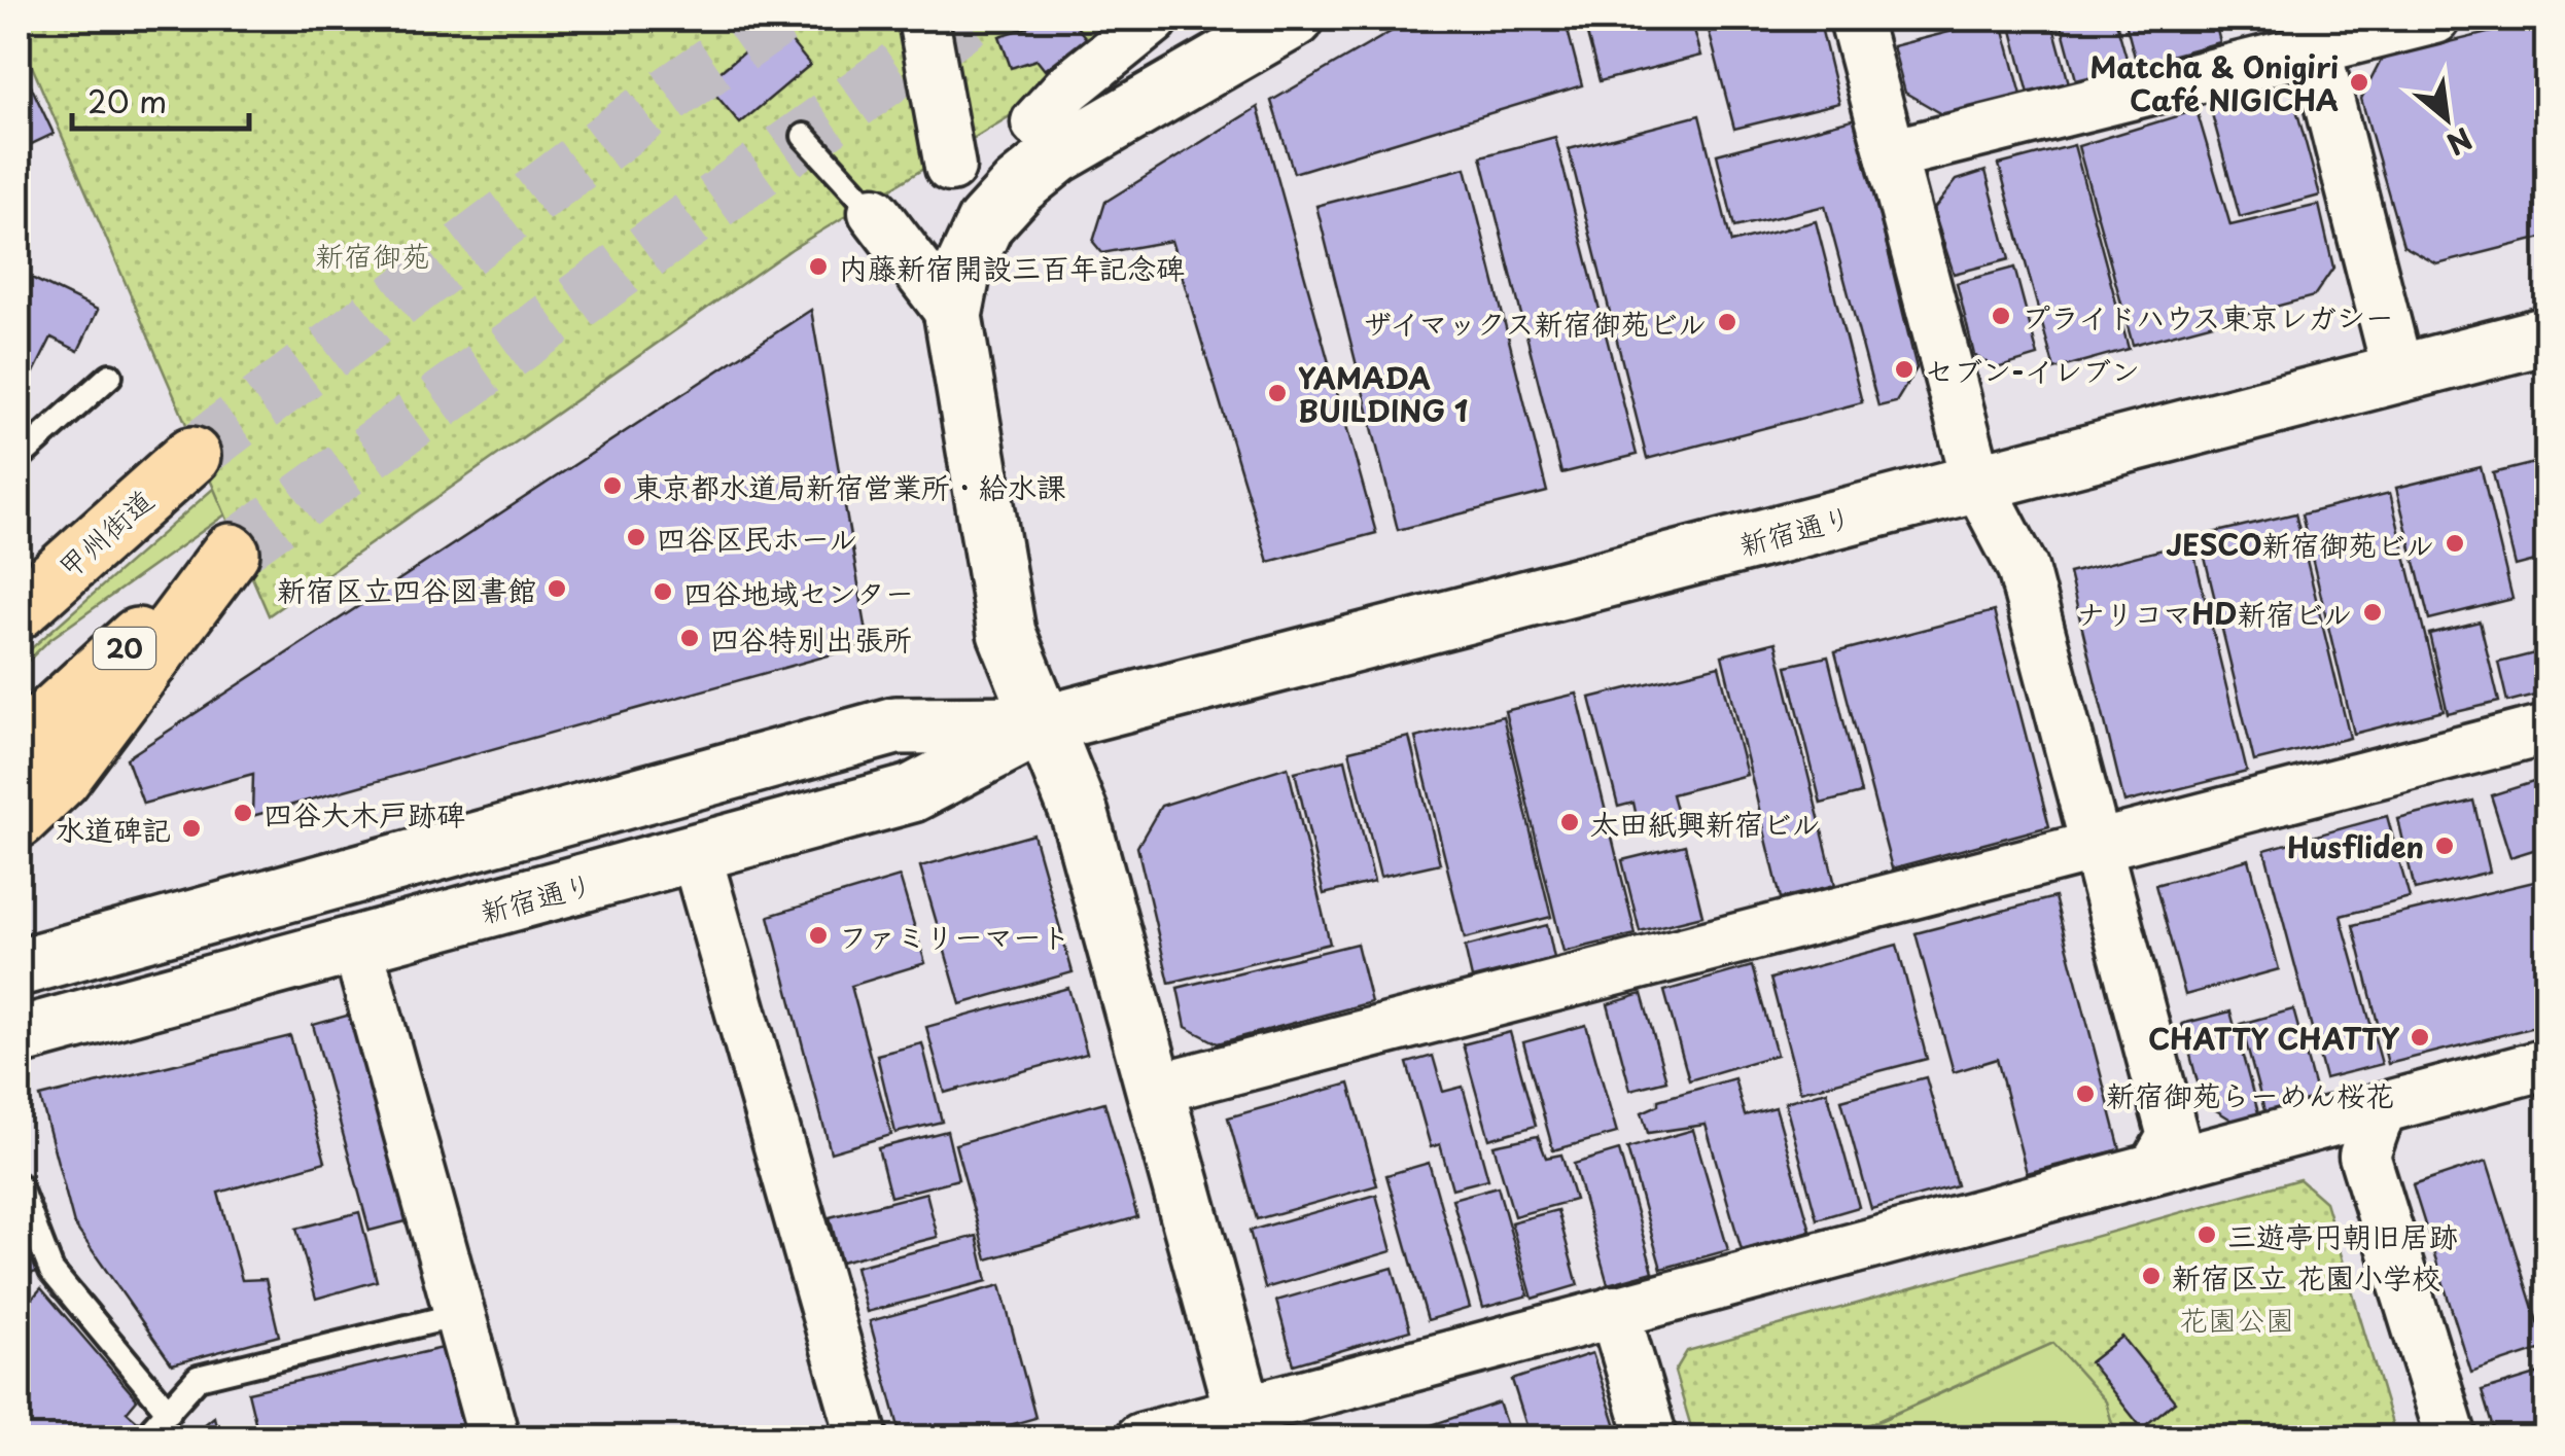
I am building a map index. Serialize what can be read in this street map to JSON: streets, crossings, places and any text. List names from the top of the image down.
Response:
{
  "streets": {
    "highway": ["甲州街道", "20"],
    "street": ["新宿通り"]
  },
  "parks": ["新宿御苑", "花園公園"],
  "places": [
    "Matcha & Onigiri Café NIGICHA",
    "内藤新宿開設三百年記念碑",
    "プライドハウス東京レガシー",
    "ザイマックス新宿御苑ビル",
    "セブン-イレブン",
    "YAMADA BUILDING 1",
    "東京都水道局新宿営業所・給水課",
    "四谷区民ホール",
    "JESCO新宿御苑ビル",
    "新宿区立四谷図書館",
    "四谷地域センター",
    "ナリコマHD新宿ビル",
    "四谷特別出張所",
    "四谷大木戸跡碑",
    "太田紙興新宿ビル",
    "水道碑記",
    "Husfliden",
    "ファミリーマート",
    "CHATTY CHATTY",
    "新宿御苑らーめん桜花",
    "三遊亭円朝旧居跡",
    "新宿区立 花園小学校"
  ],
  "scale_bar": "20 m",
  "north": "bottom right"
}
